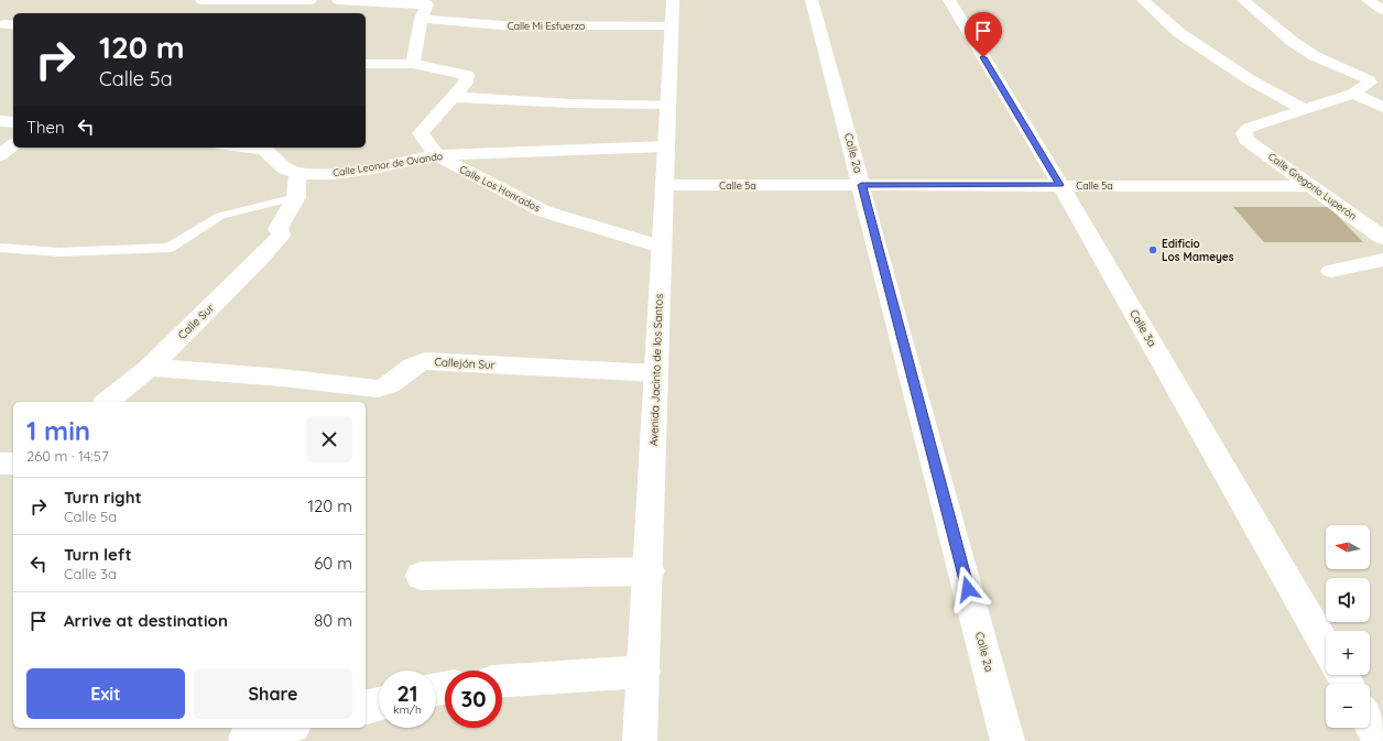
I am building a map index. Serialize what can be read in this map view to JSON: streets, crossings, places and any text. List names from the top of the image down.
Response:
{
  "streets": {
    "street": [
      "Calle Mi Esfuerzo",
      "Calle 2a",
      "Calle Leonor de Ovando",
      "Calle 5a",
      "Calle Gregorio Luperón",
      "Calle Los Honrados",
      "Calle Sur",
      "Calle 3a",
      "Callejón Sur",
      "Avenida Jacinto de los Santos"
    ]
  },
  "crossings": [
    ["Calle Mi Esfuerzo", "Avenida Jacinto de los Santos"],
    ["Calle 2a", "Calle 5a"],
    ["Calle Leonor de Ovando", "Calle Los Honrados"],
    ["Calle Leonor de Ovando", "Avenida Jacinto de los Santos"],
    ["Calle 5a", "Calle Gregorio Luperón"],
    ["Calle 5a", "Calle 3a"],
    ["Calle 5a", "Avenida Jacinto de los Santos"],
    ["Calle Los Honrados", "Avenida Jacinto de los Santos"],
    ["Calle Sur", "Callejón Sur"],
    ["Callejón Sur", "Avenida Jacinto de los Santos"]
  ],
  "places": ["Edificio Los Mameyes"],
  "north": "left",
  "page": {
    "turn": ["120 m", "Calle 5a"],
    "then": "Then",
    "heading": ["1 min", "260 m · 14:57"],
    "list": [
      {
        "name": "Turn right",
        "note": "Calle 5a",
        "value": "120 m"
      },
      {
        "name": "Turn left",
        "note": "Calle 3a",
        "value": "60 m"
      },
      {
        "name": "Arrive at destination",
        "value": "80 m"
      }
    ],
    "map_buttons": ["+", "−"],
    "buttons": ["Exit", "Share"],
    "speed": "21 km/h",
    "limit": "30"
  }
}
